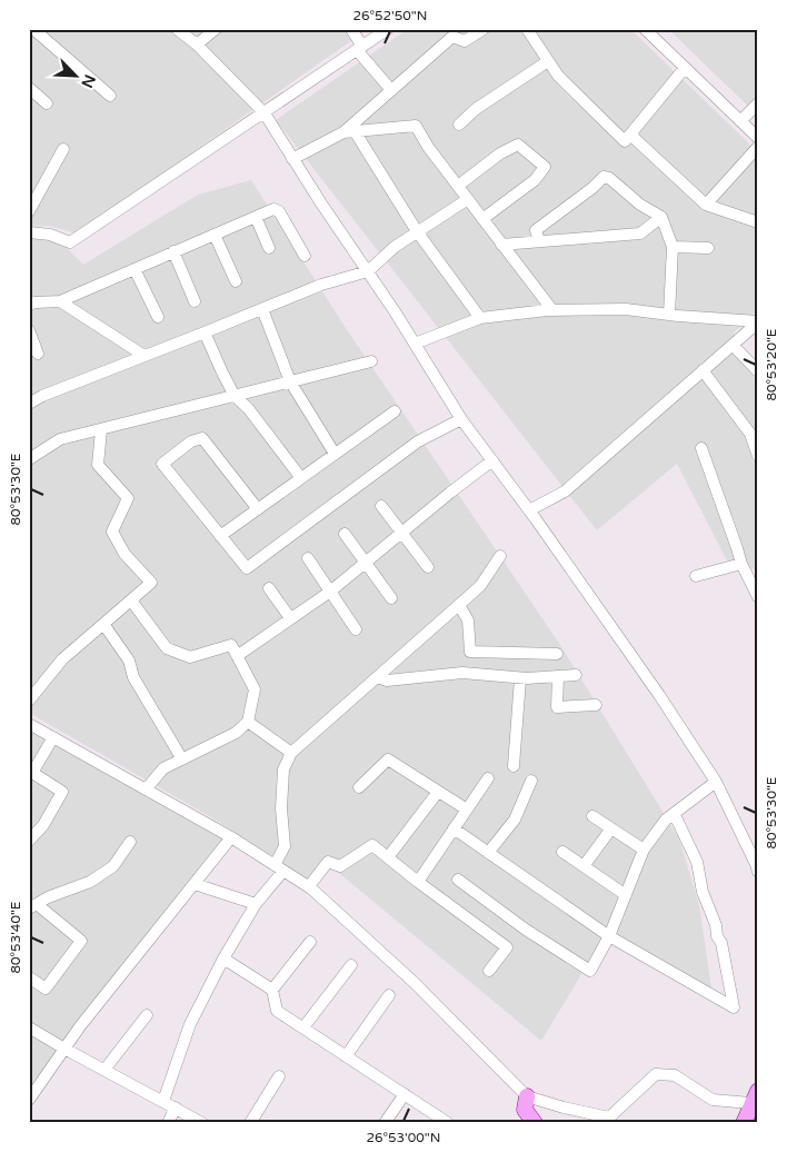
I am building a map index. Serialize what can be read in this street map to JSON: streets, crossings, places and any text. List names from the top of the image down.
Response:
{
  "north": "bottom right",
  "coordinates": [
    "26°52'50\"N",
    "80°53'20\"E",
    "80°53'30\"E",
    "80°53'40\"E",
    "26°53'00\"N"
  ]
}
